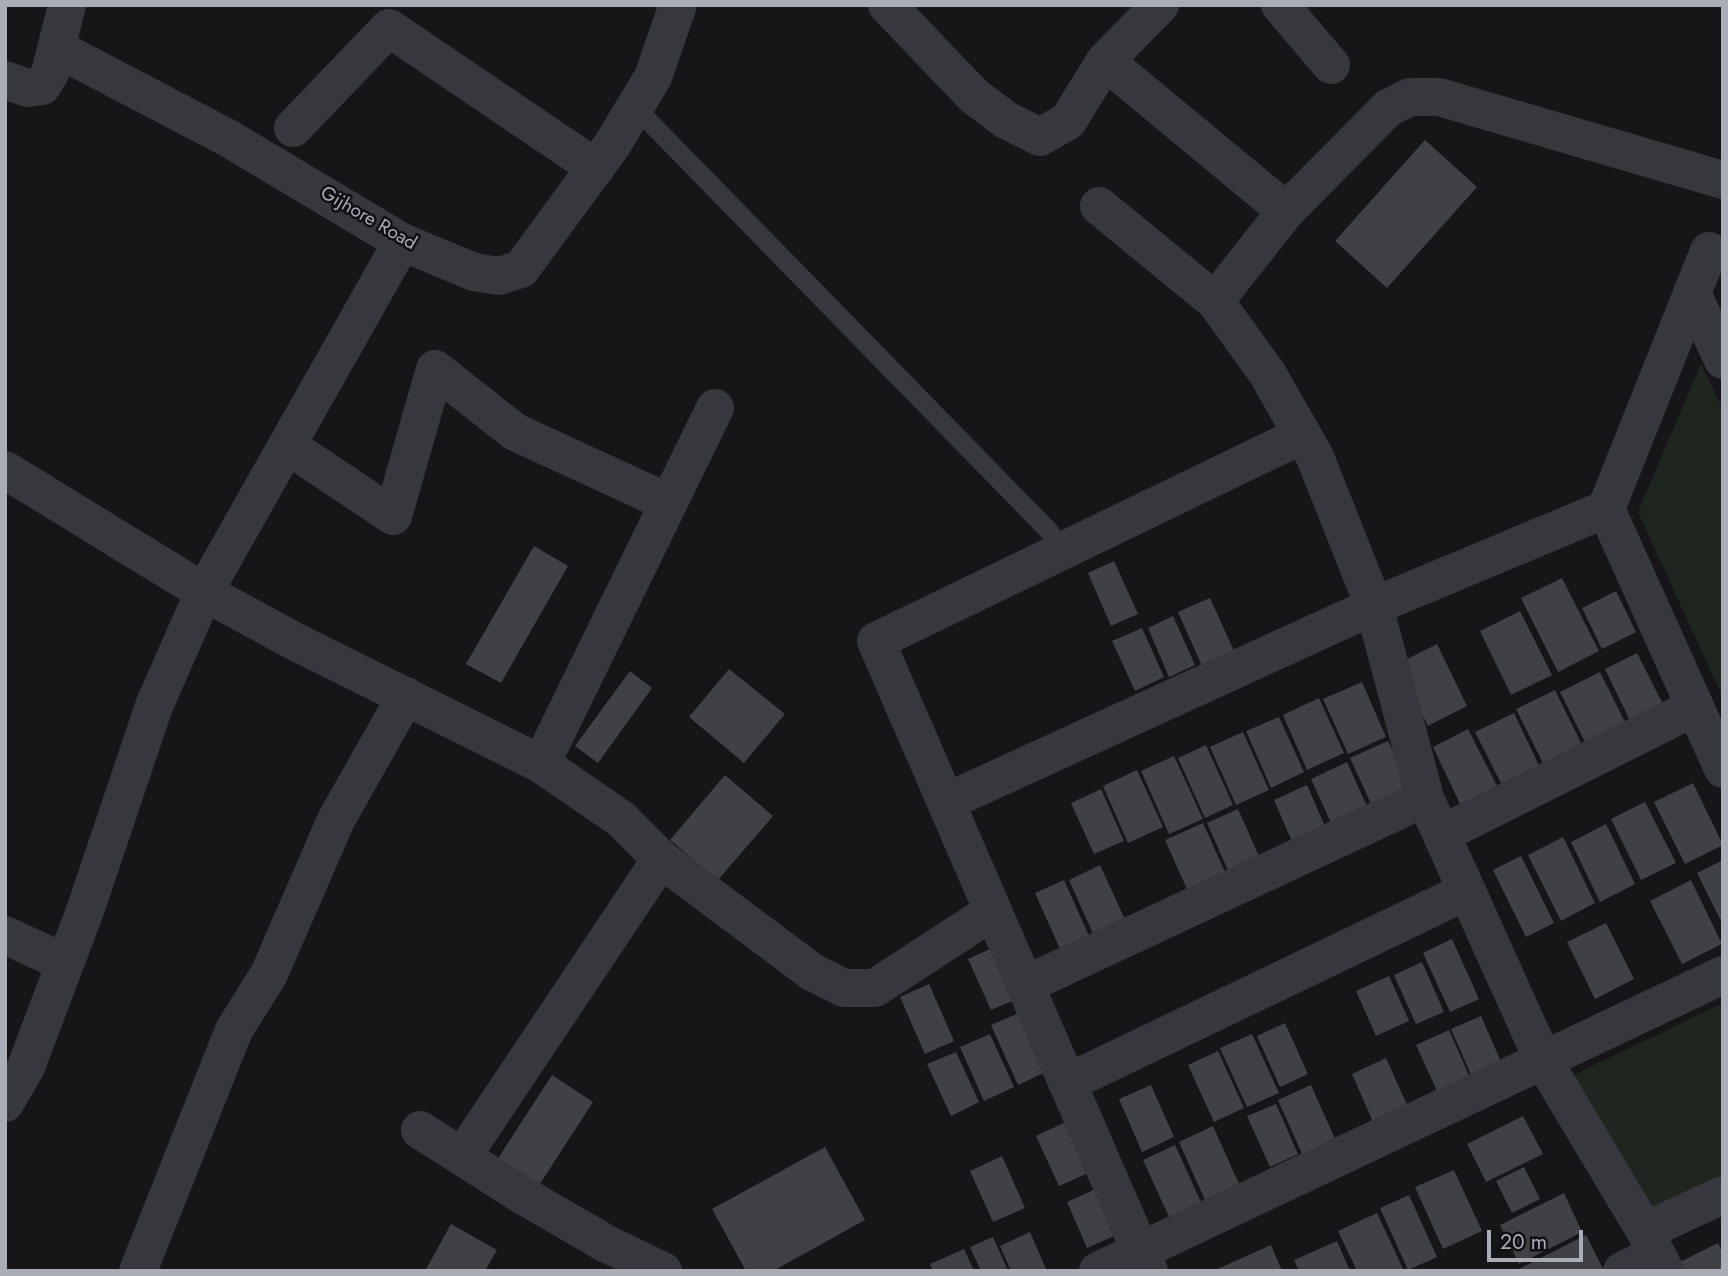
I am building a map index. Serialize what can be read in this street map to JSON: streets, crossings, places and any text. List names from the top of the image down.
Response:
{
  "streets": {
    "street": ["Gijhore Road"]
  },
  "scale_bar": "20 m"
}
